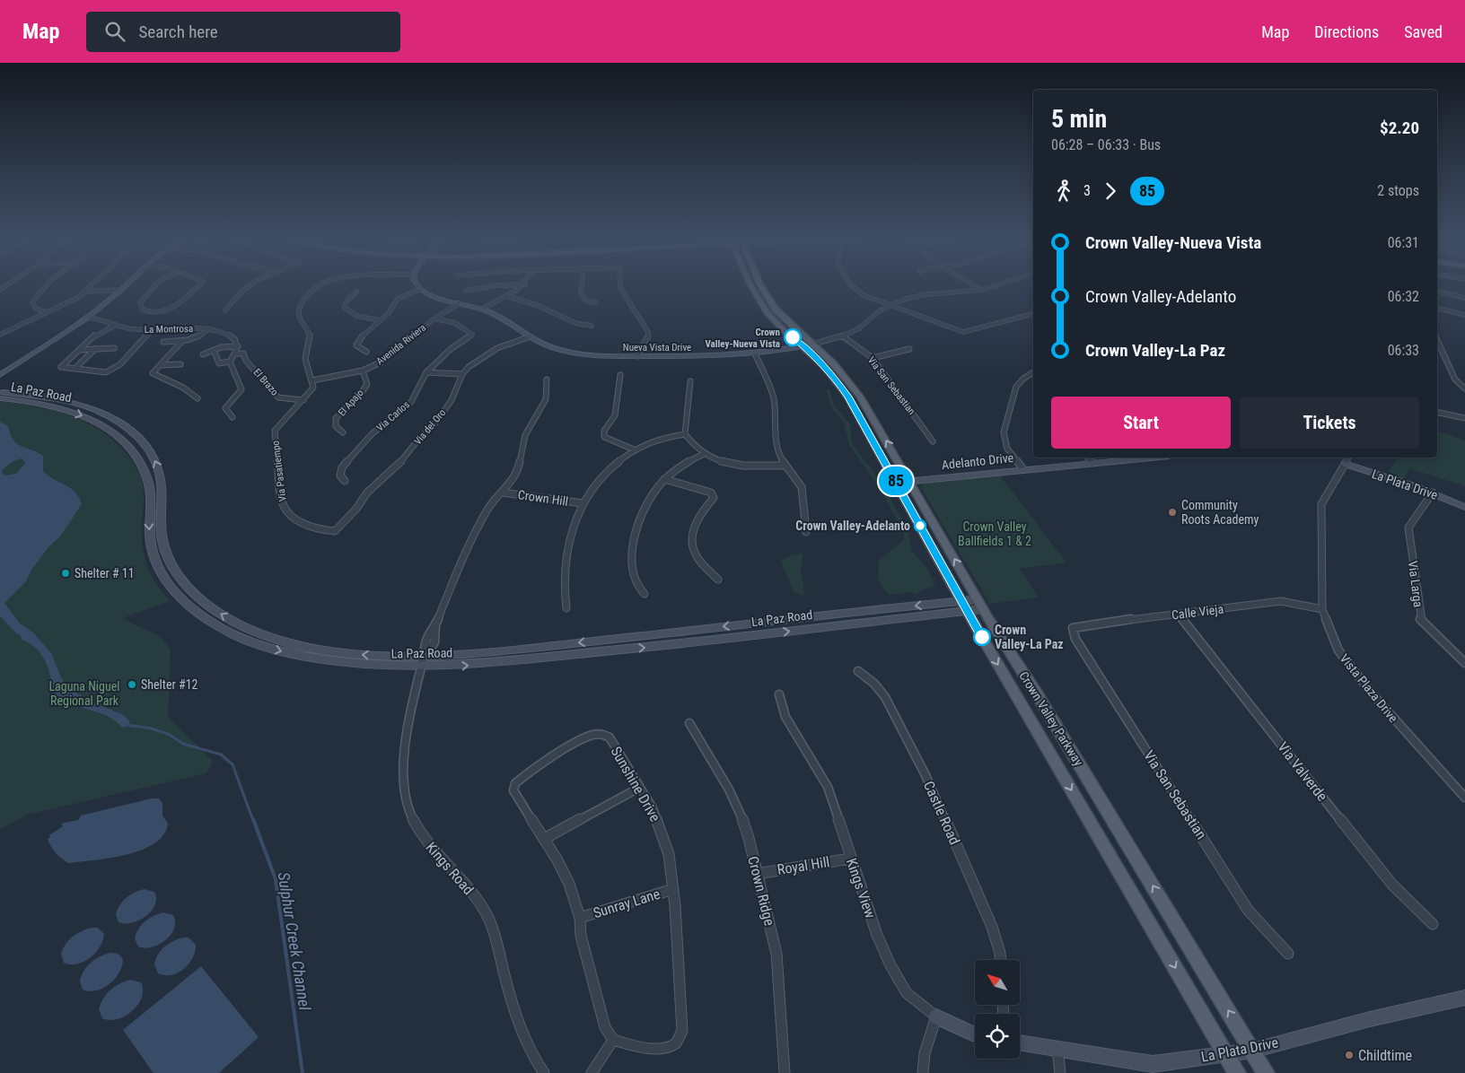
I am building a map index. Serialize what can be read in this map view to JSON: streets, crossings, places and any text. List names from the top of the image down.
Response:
{
  "streets": {
    "main road": [
      "Nueva Vista Drive",
      "La Paz Road",
      "Adelanto Drive",
      "La Plata Drive",
      "Crown Valley Parkway"
    ],
    "street": [
      "La Montrosa",
      "Avenida Riviera",
      "El Brazo",
      "Via San Sebastian",
      "El Apajo",
      "Via Carlos",
      "Via del Oro",
      "Via Pasatiempo",
      "Crown Hill",
      "Via Larga",
      "Calle Vieja",
      "Vista Plaza Drive",
      "Via Valverde",
      "Sunshine Drive",
      "Castle Road",
      "Royal Hill",
      "Kings Road",
      "Kings View",
      "Crown Ridge",
      "Sunray Lane"
    ]
  },
  "crossings": [
    ["Avenida Riviera", "Nueva Vista Drive"],
    ["Avenida Riviera", "El Apajo"],
    ["Avenida Riviera", "Via Carlos"],
    ["Avenida Riviera", "Via Pasatiempo"],
    ["Nueva Vista Drive", "Via San Sebastian"],
    ["Nueva Vista Drive", "Via del Oro"],
    ["Nueva Vista Drive", "Crown Valley Parkway"],
    ["El Brazo", "Via Pasatiempo"],
    ["Via San Sebastian", "Calle Vieja"],
    ["La Paz Road", "Crown Valley Parkway"],
    ["La Paz Road", "Kings Road"],
    ["Via del Oro", "Via Pasatiempo"],
    ["Adelanto Drive", "Crown Valley Parkway"],
    ["La Plata Drive", "Via Larga"],
    ["La Plata Drive", "Vista Plaza Drive"],
    ["La Plata Drive", "Crown Valley Parkway"],
    ["Crown Hill", "Kings Road"],
    ["Calle Vieja", "Vista Plaza Drive"],
    ["Calle Vieja", "Via Valverde"],
    ["Sunshine Drive", "Sunray Lane"],
    ["Royal Hill", "Kings View"],
    ["Royal Hill", "Crown Ridge"]
  ],
  "water": ["Sulphur Creek Channel"],
  "parks": ["Crown Valley Ballfields 1 & 2", "Laguna Niguel Regional Park"],
  "places": [
    "Crown Valley-Nueva Vista",
    "Community Roots Academy",
    "Crown Valley-Adelanto",
    "Shelter # 11",
    "Crown Valley-La Paz",
    "Shelter #12",
    "Childtime"
  ],
  "lines": ["bus line 85"],
  "north": "top left",
  "page": {
    "header": "Map",
    "search": "Search here",
    "nav": ["Map", "Directions", "Saved"],
    "on_map": "85",
    "heading": ["5 min", "06:28 – 06:33 · Bus", "$2.20"],
    "legs": ["3", "85", "2 stops"],
    "list": [
      {
        "name": "Crown Valley-Nueva Vista",
        "value": "06:31"
      },
      {
        "name": "Crown Valley-Adelanto",
        "value": "06:32"
      },
      {
        "name": "Crown Valley-La Paz",
        "value": "06:33"
      }
    ],
    "buttons": ["Start", "Tickets"]
  }
}
